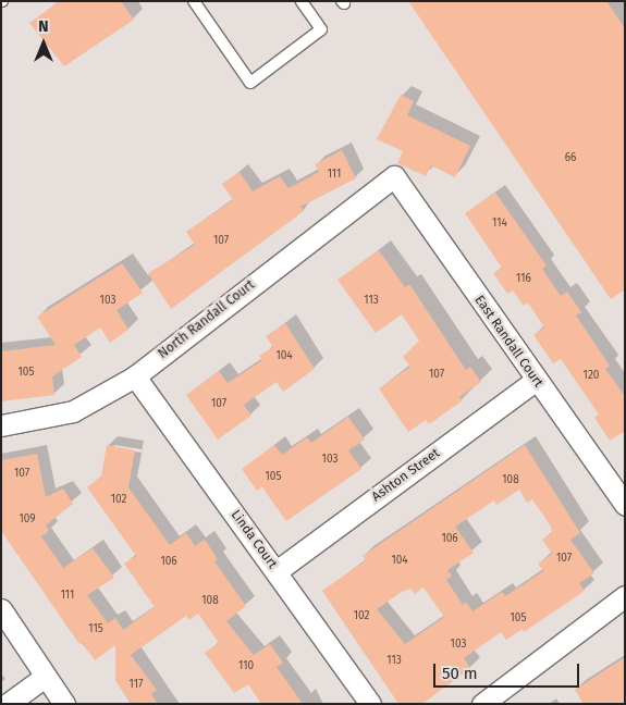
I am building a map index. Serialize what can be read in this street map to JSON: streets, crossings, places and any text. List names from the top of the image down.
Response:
{
  "streets": {
    "street": [
      "North Randall Court",
      "East Randall Court",
      "Ashton Street",
      "Linda Court"
    ]
  },
  "crossings": [
    ["North Randall Court", "East Randall Court"],
    ["North Randall Court", "Linda Court"],
    ["East Randall Court", "Ashton Street"],
    ["Ashton Street", "Linda Court"]
  ],
  "house_numbers": [
    "66",
    "111",
    "114",
    "107",
    "116",
    "103",
    "113",
    "104",
    "105",
    "107",
    "120",
    "107",
    "103",
    "107",
    "105",
    "108",
    "102",
    "109",
    "106",
    "107",
    "104",
    "106",
    "111",
    "108",
    "102",
    "105",
    "115",
    "103",
    "113",
    "110",
    "117"
  ],
  "scale_bar": "50 m",
  "north": "top"
}
